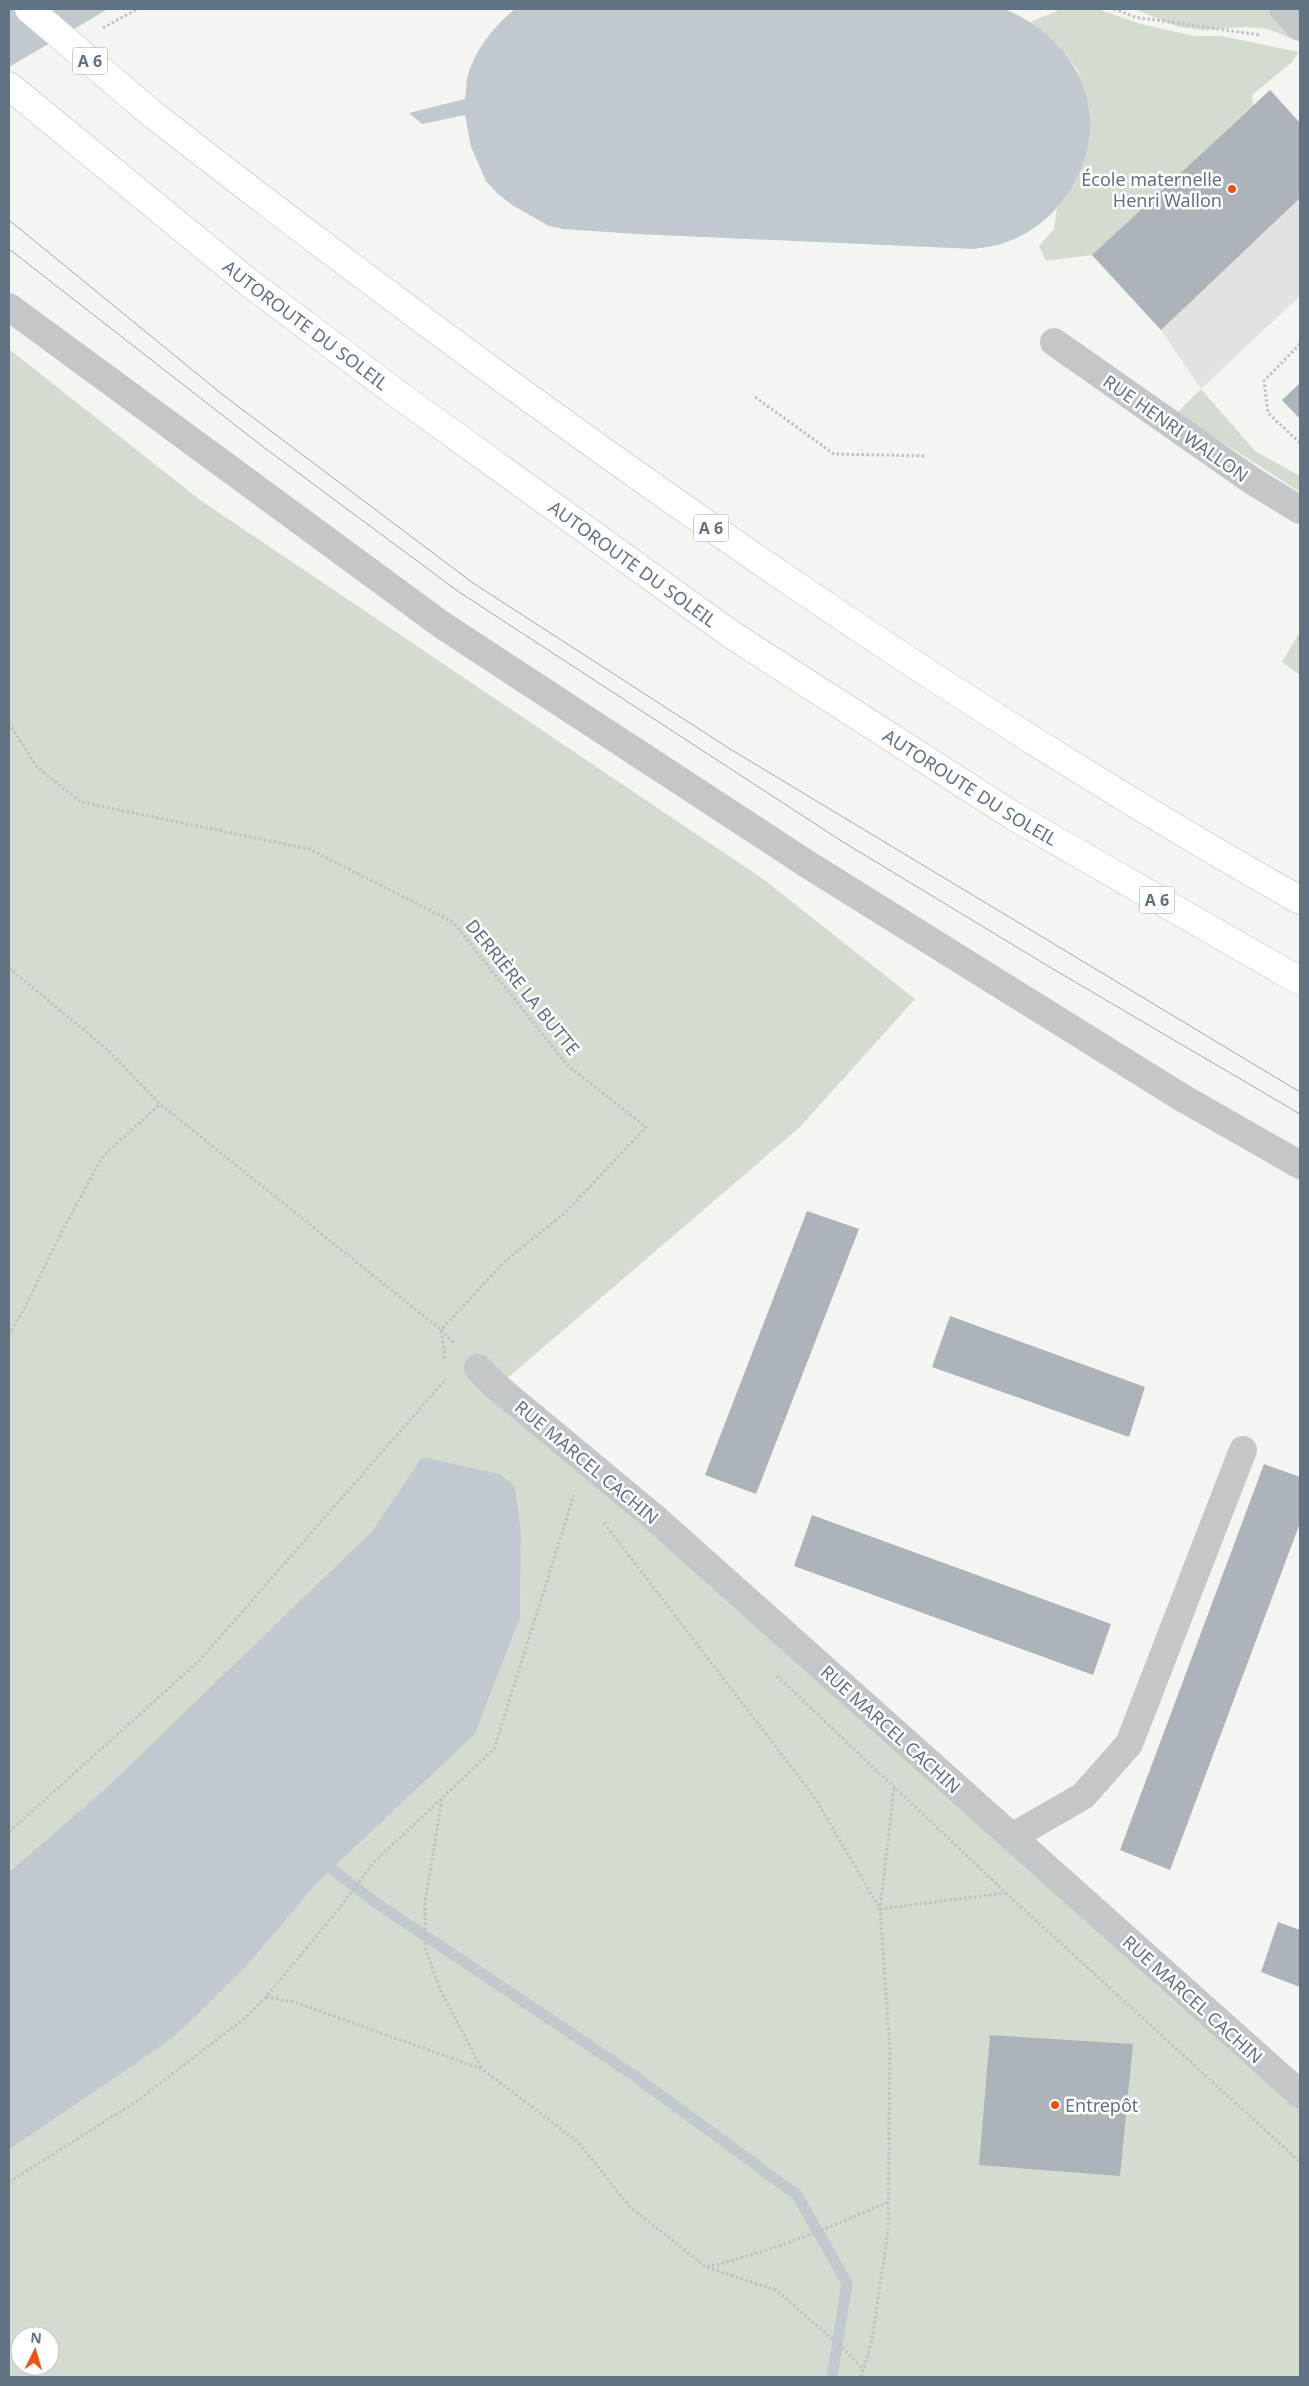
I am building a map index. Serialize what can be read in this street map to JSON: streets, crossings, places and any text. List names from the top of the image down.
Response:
{
  "streets": {
    "highway": ["A 6", "AUTOROUTE DU SOLEIL"],
    "street": ["RUE HENRI WALLON", "RUE MARCEL CACHIN"],
    "path": ["DERRIÈRE LA BUTTE"]
  },
  "places": ["École maternelle Henri Wallon", "Entrepôt"],
  "north": "top"
}
